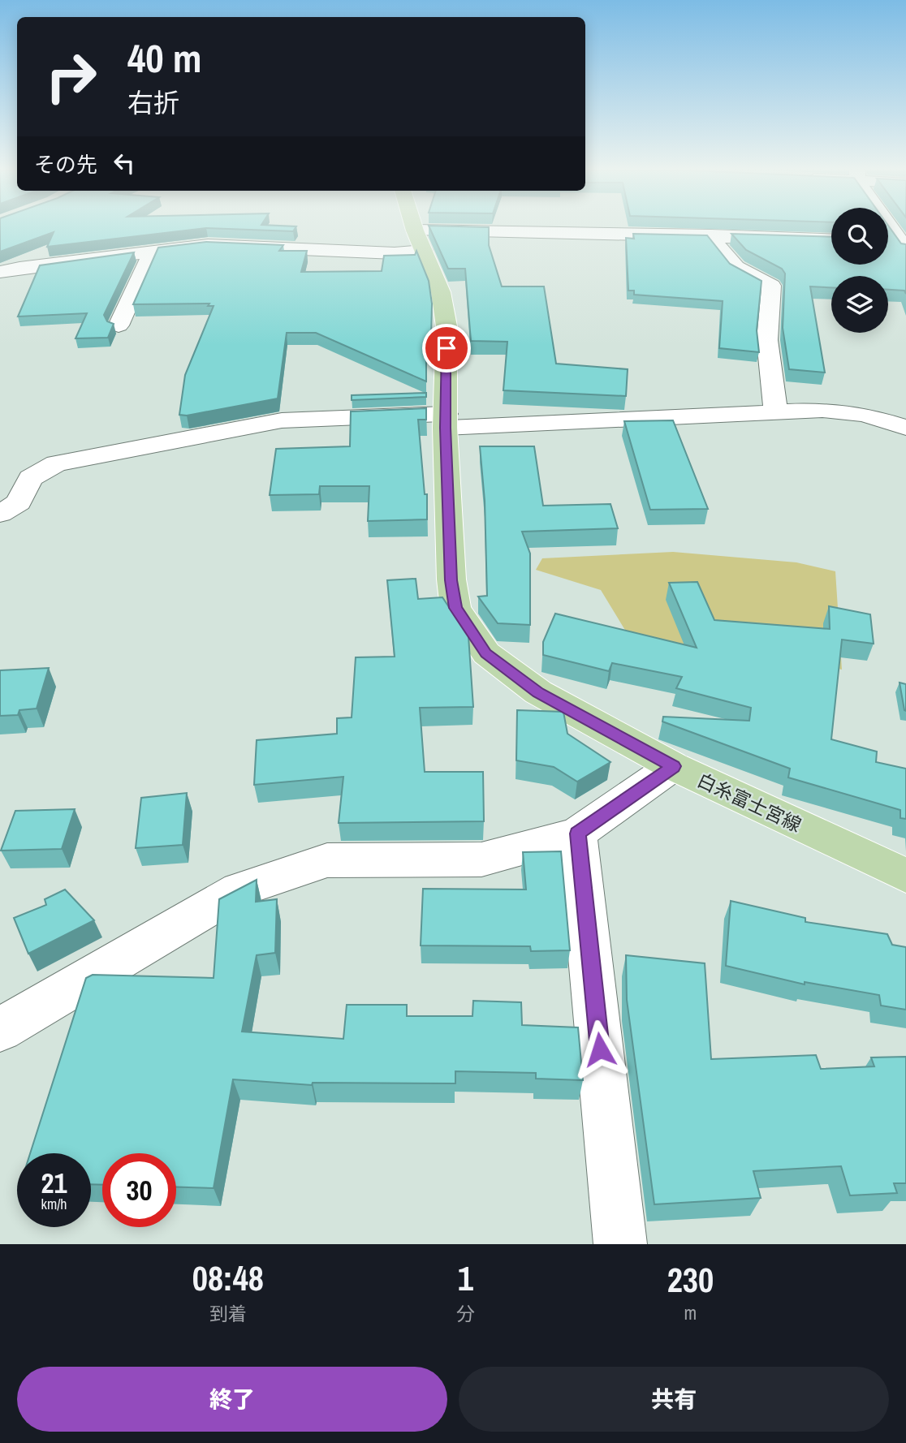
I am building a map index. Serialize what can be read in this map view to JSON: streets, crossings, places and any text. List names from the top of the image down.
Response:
{
  "streets": {
    "main road": ["白糸富士宮線"]
  },
  "page": {
    "turn": ["40 m", "右折"],
    "then": "その先",
    "speed": "21 km/h",
    "limit": "30",
    "eta": [
      "08:48",
      "到着",
      "1",
      "分",
      "230",
      "m"
    ],
    "buttons": ["終了", "共有"]
  }
}
